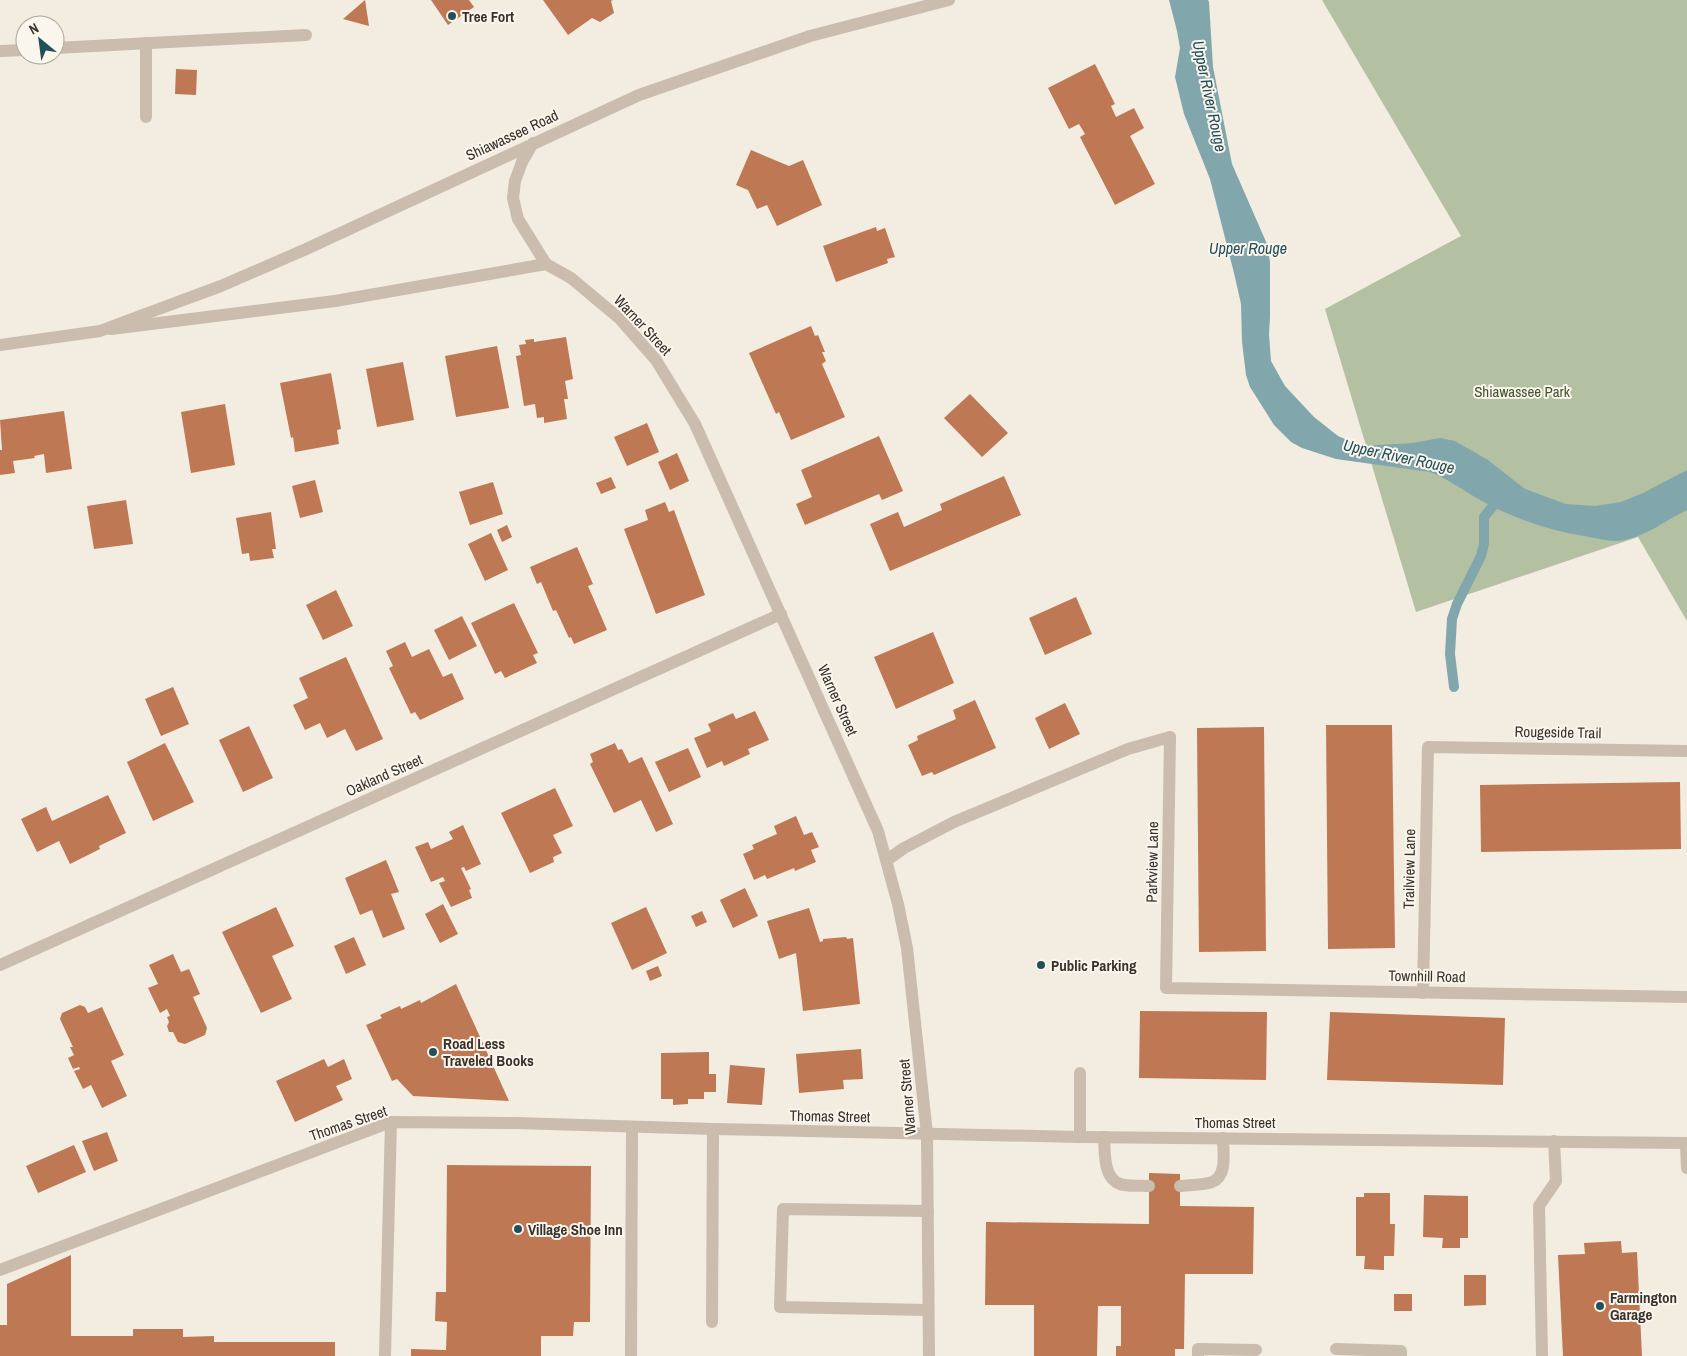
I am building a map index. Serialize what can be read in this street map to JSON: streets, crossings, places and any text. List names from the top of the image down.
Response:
{
  "streets": {
    "street": [
      "Shiawassee Road",
      "Warner Street",
      "Rougeside Trail",
      "Oakland Street",
      "Parkview Lane",
      "Trailview Lane",
      "Townhill Road",
      "Thomas Street"
    ]
  },
  "crossings": [
    ["Shiawassee Road", "Warner Street"],
    ["Warner Street", "Oakland Street"],
    ["Warner Street", "Parkview Lane"],
    ["Warner Street", "Thomas Street"],
    ["Rougeside Trail", "Trailview Lane"],
    ["Parkview Lane", "Townhill Road"],
    ["Trailview Lane", "Townhill Road"]
  ],
  "water": ["Upper River Rouge", "Upper Rouge"],
  "parks": ["Shiawassee Park"],
  "places": [
    "Tree Fort",
    "Public Parking",
    "Road Less Traveled Books",
    "Village Shoe Inn",
    "Farmington Garage"
  ],
  "north": "top left"
}
